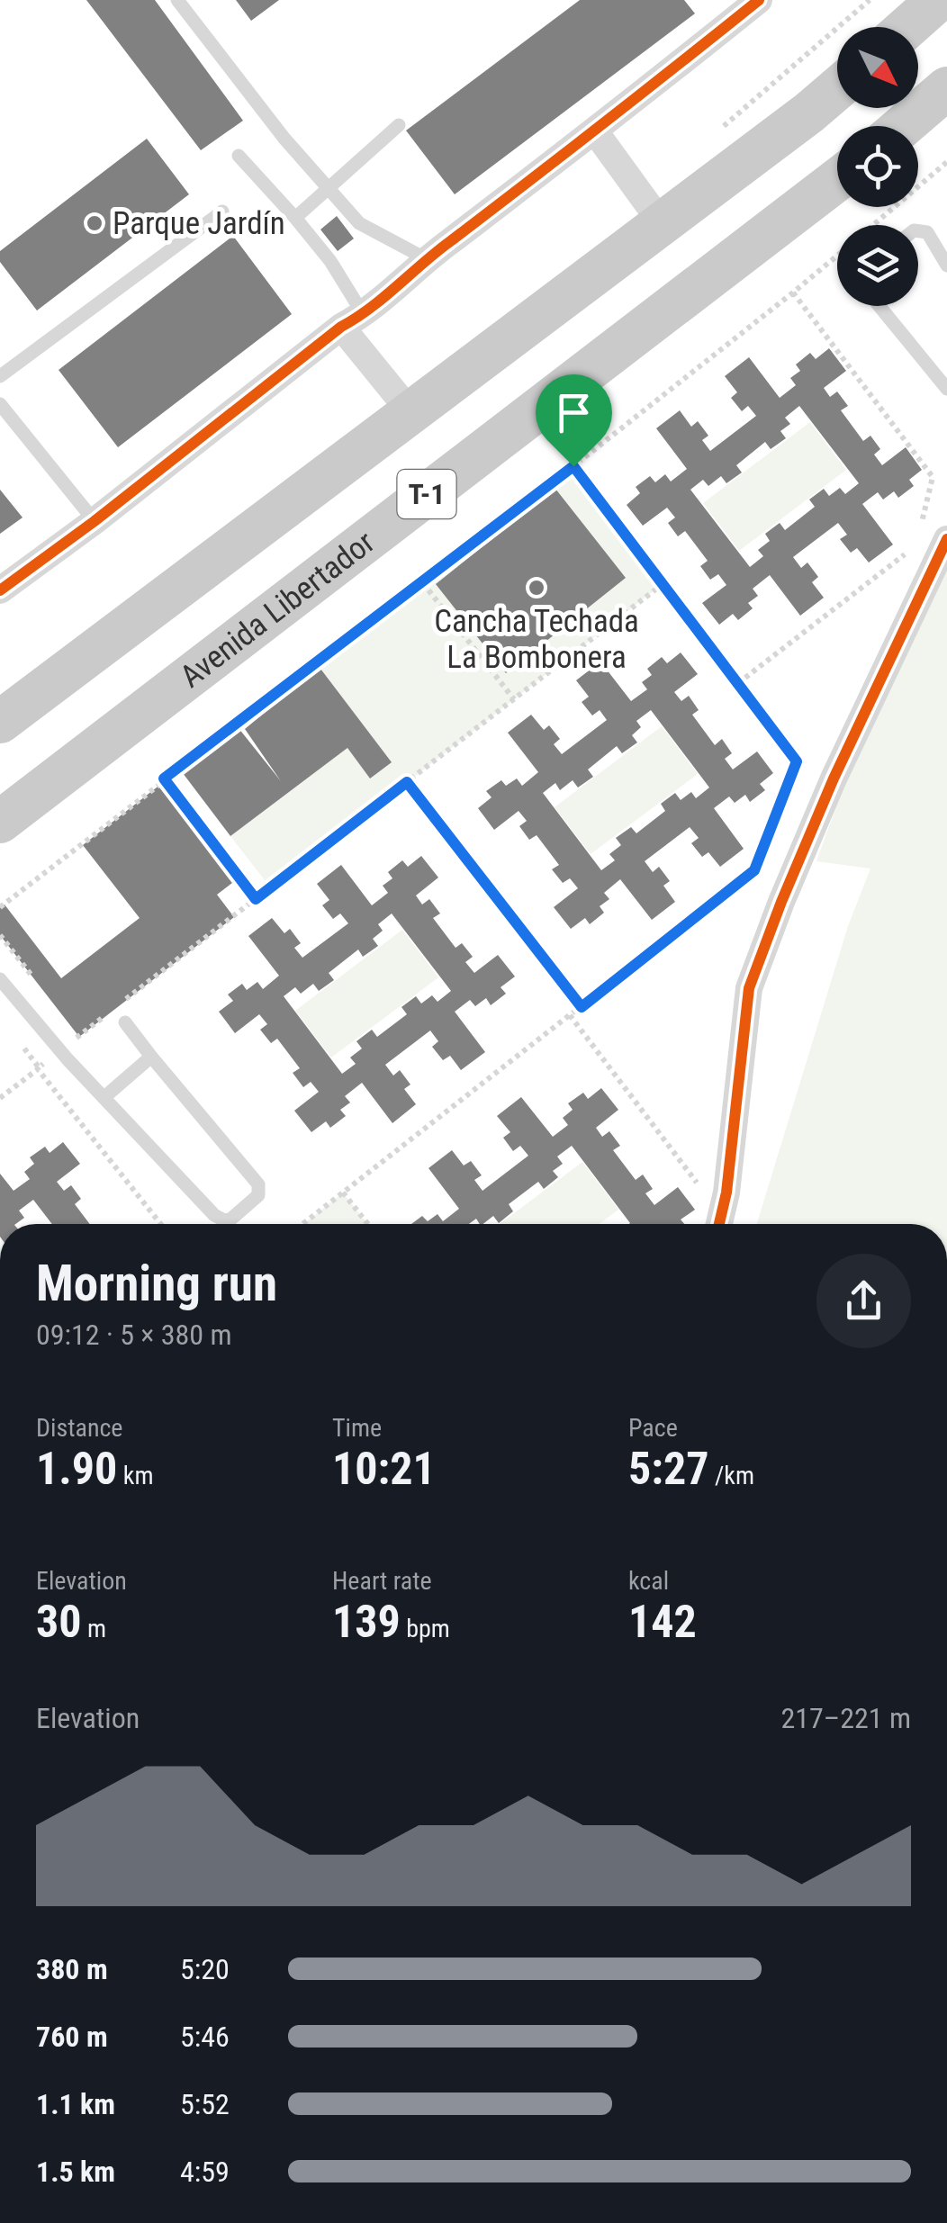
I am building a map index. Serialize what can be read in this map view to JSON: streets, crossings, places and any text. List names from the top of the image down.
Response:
{
  "streets": {
    "main road": ["T-1", "Avenida Libertador"]
  },
  "places": ["Parque Jardín", "Cancha Techada La Bombonera"],
  "north": "bottom right",
  "page": {
    "heading": ["Morning run", "09:12 · 5 × 380 m"],
    "stats": [
      ["Distance", "1.90 km"],
      ["Time", "10:21"],
      ["Pace", "5:27 /km"],
      ["Elevation", "30 m"],
      ["Heart rate", "139 bpm"],
      ["kcal", "142"]
    ],
    "chart": ["Elevation", "217–221 m"],
    "list": [
      {
        "name": "380 m",
        "note": "5:20"
      },
      {
        "name": "760 m",
        "note": "5:46"
      },
      {
        "name": "1.1 km",
        "note": "5:52"
      },
      {
        "name": "1.5 km",
        "note": "4:59"
      }
    ]
  }
}
